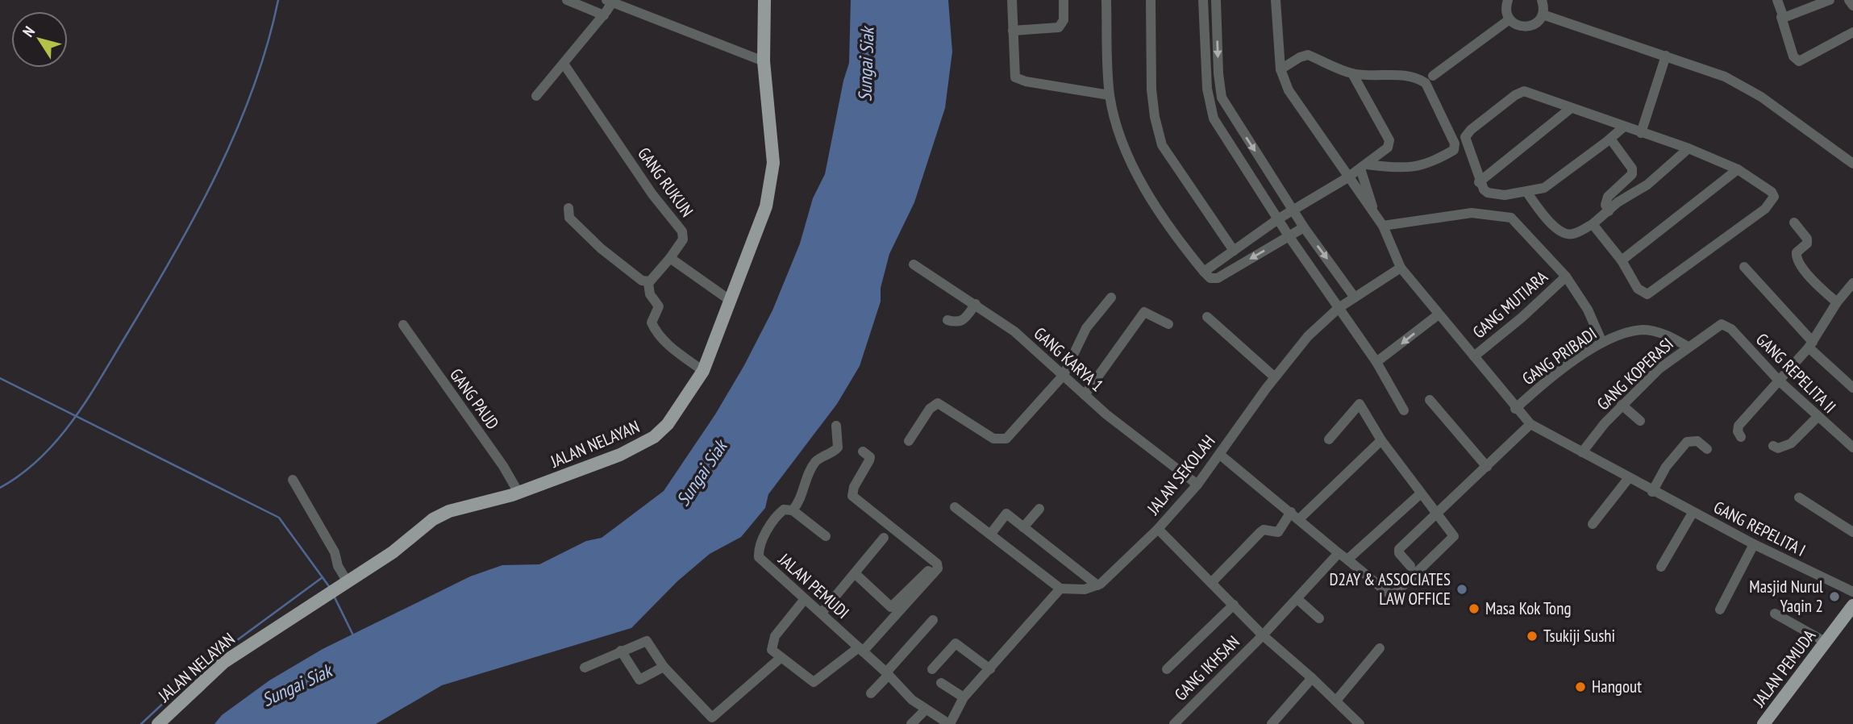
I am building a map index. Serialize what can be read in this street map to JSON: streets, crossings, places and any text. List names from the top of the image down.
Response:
{
  "streets": {
    "main road": ["JALAN NELAYAN", "JALAN PEMUDA"],
    "street": [
      "GANG RUKUN",
      "GANG MUTIARA",
      "GANG PRIBADI",
      "GANG KARYA 1",
      "GANG REPELITA II",
      "GANG KOPERASI",
      "GANG PAUD",
      "JALAN SEKOLAH",
      "GANG REPELITA I",
      "JALAN PEMUDI",
      "GANG IKHSAN"
    ]
  },
  "crossings": [
    ["GANG MUTIARA", "GANG REPELITA I"],
    ["GANG PRIBADI", "GANG KOPERASI"],
    ["GANG PRIBADI", "GANG REPELITA I"],
    ["GANG KARYA 1", "JALAN SEKOLAH"],
    ["GANG REPELITA II", "GANG KOPERASI"],
    ["GANG KOPERASI", "GANG REPELITA I"],
    ["GANG PAUD", "JALAN NELAYAN"],
    ["JALAN SEKOLAH", "GANG REPELITA I"],
    ["JALAN SEKOLAH", "GANG IKHSAN"]
  ],
  "water": ["Sungai Siak"],
  "places": [
    "D2AY & ASSOCIATES LAW OFFICE",
    "Masjid Nurul Yaqin 2",
    "Masa Kok Tong",
    "Tsukiji Sushi",
    "Hangout"
  ],
  "north": "top left"
}
